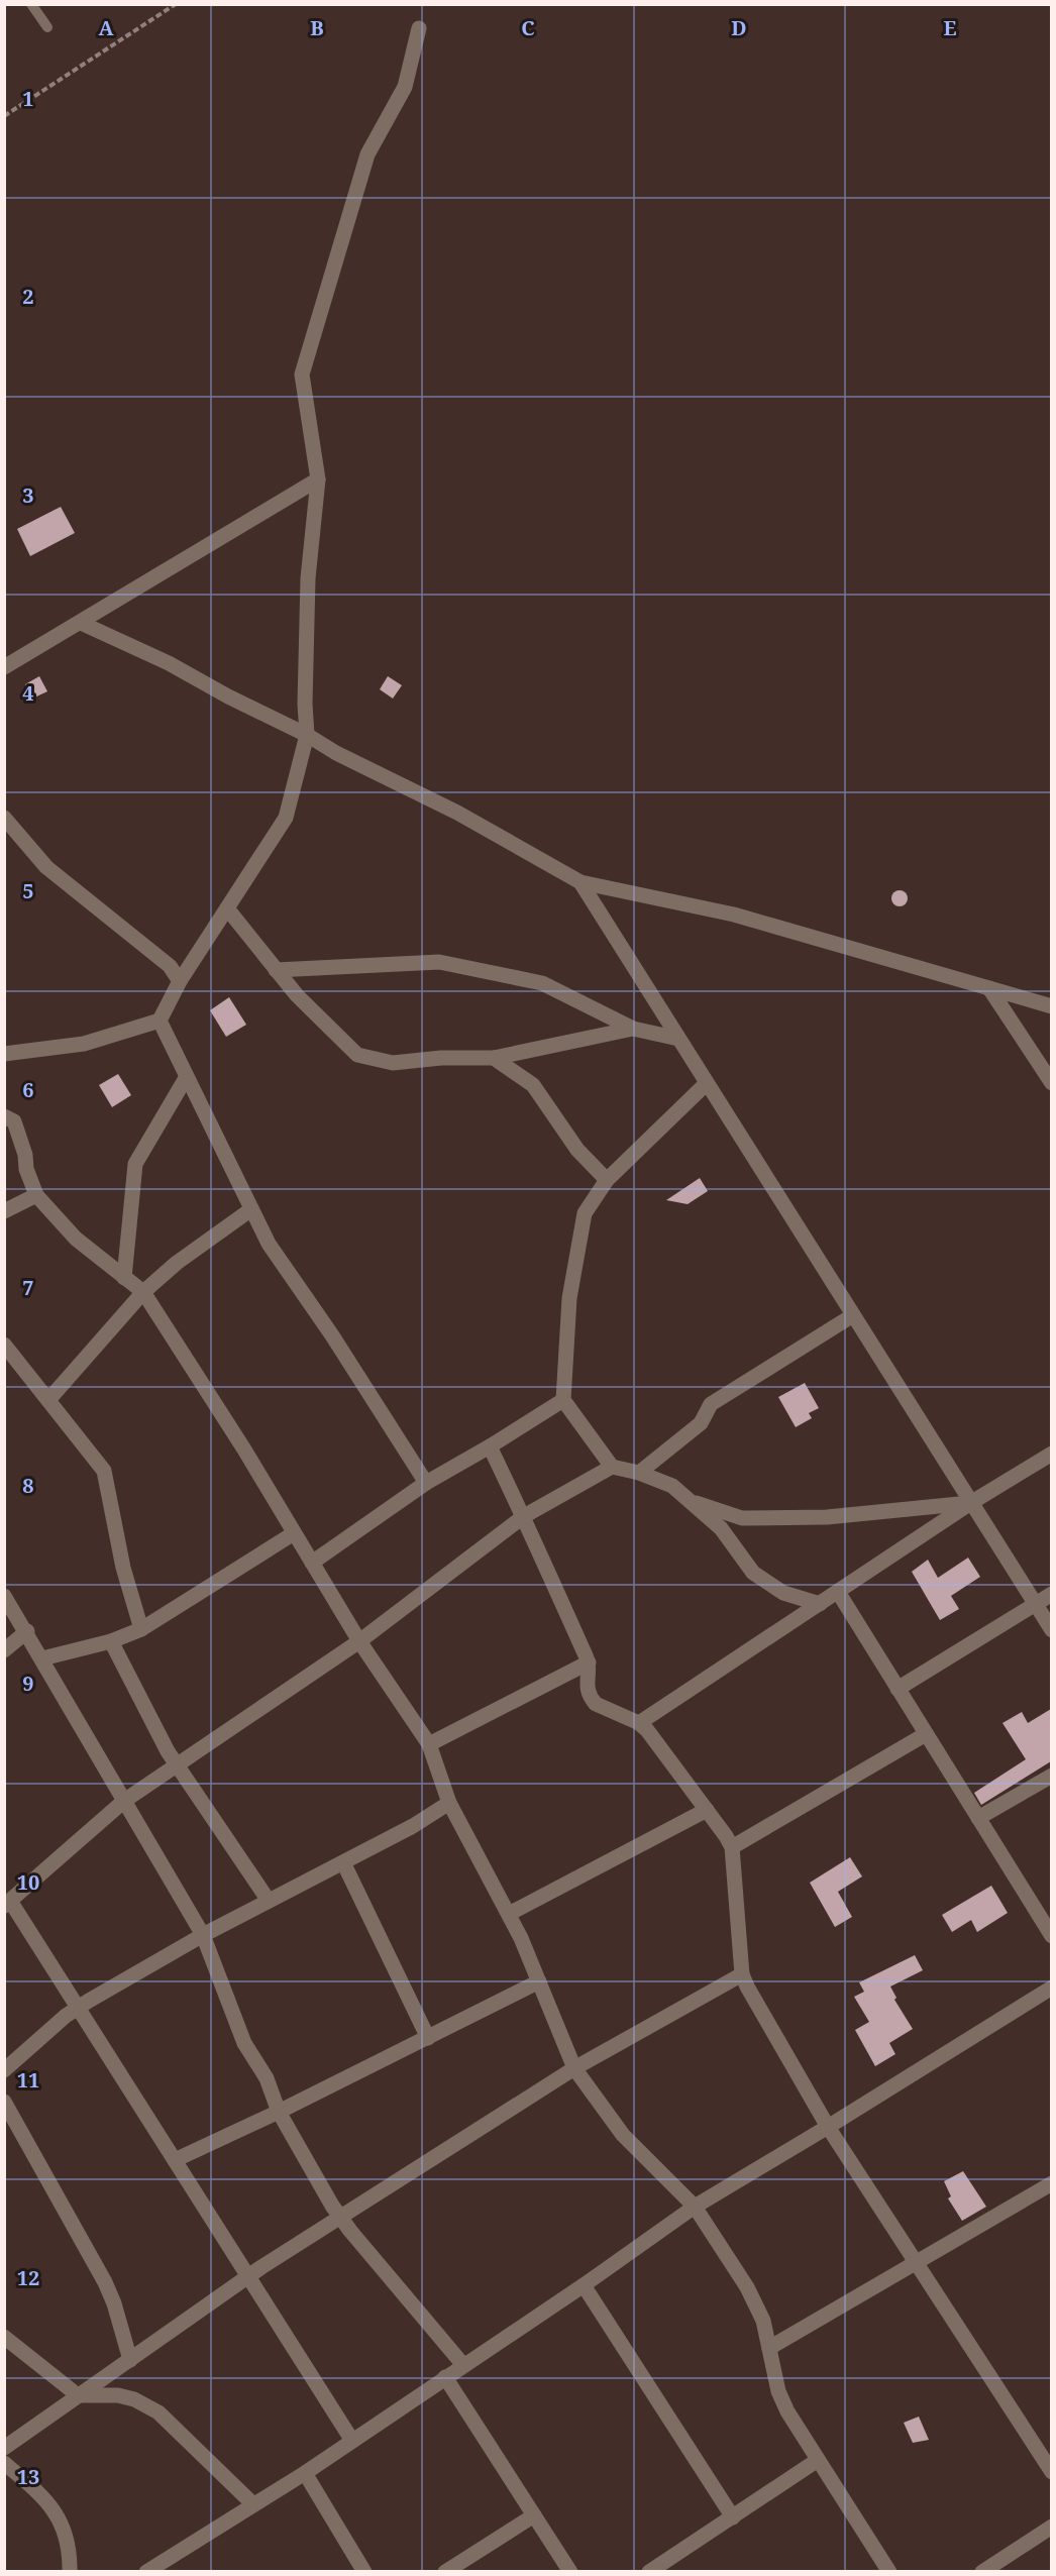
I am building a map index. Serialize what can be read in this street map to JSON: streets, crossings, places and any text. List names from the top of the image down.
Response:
{
  "grid": {
    "columns": [
      "A",
      "B",
      "C",
      "D",
      "E"
    ],
    "rows": [
      "1",
      "2",
      "3",
      "4",
      "5",
      "6",
      "7",
      "8",
      "9",
      "10",
      "11",
      "12",
      "13"
    ]
  }
}
